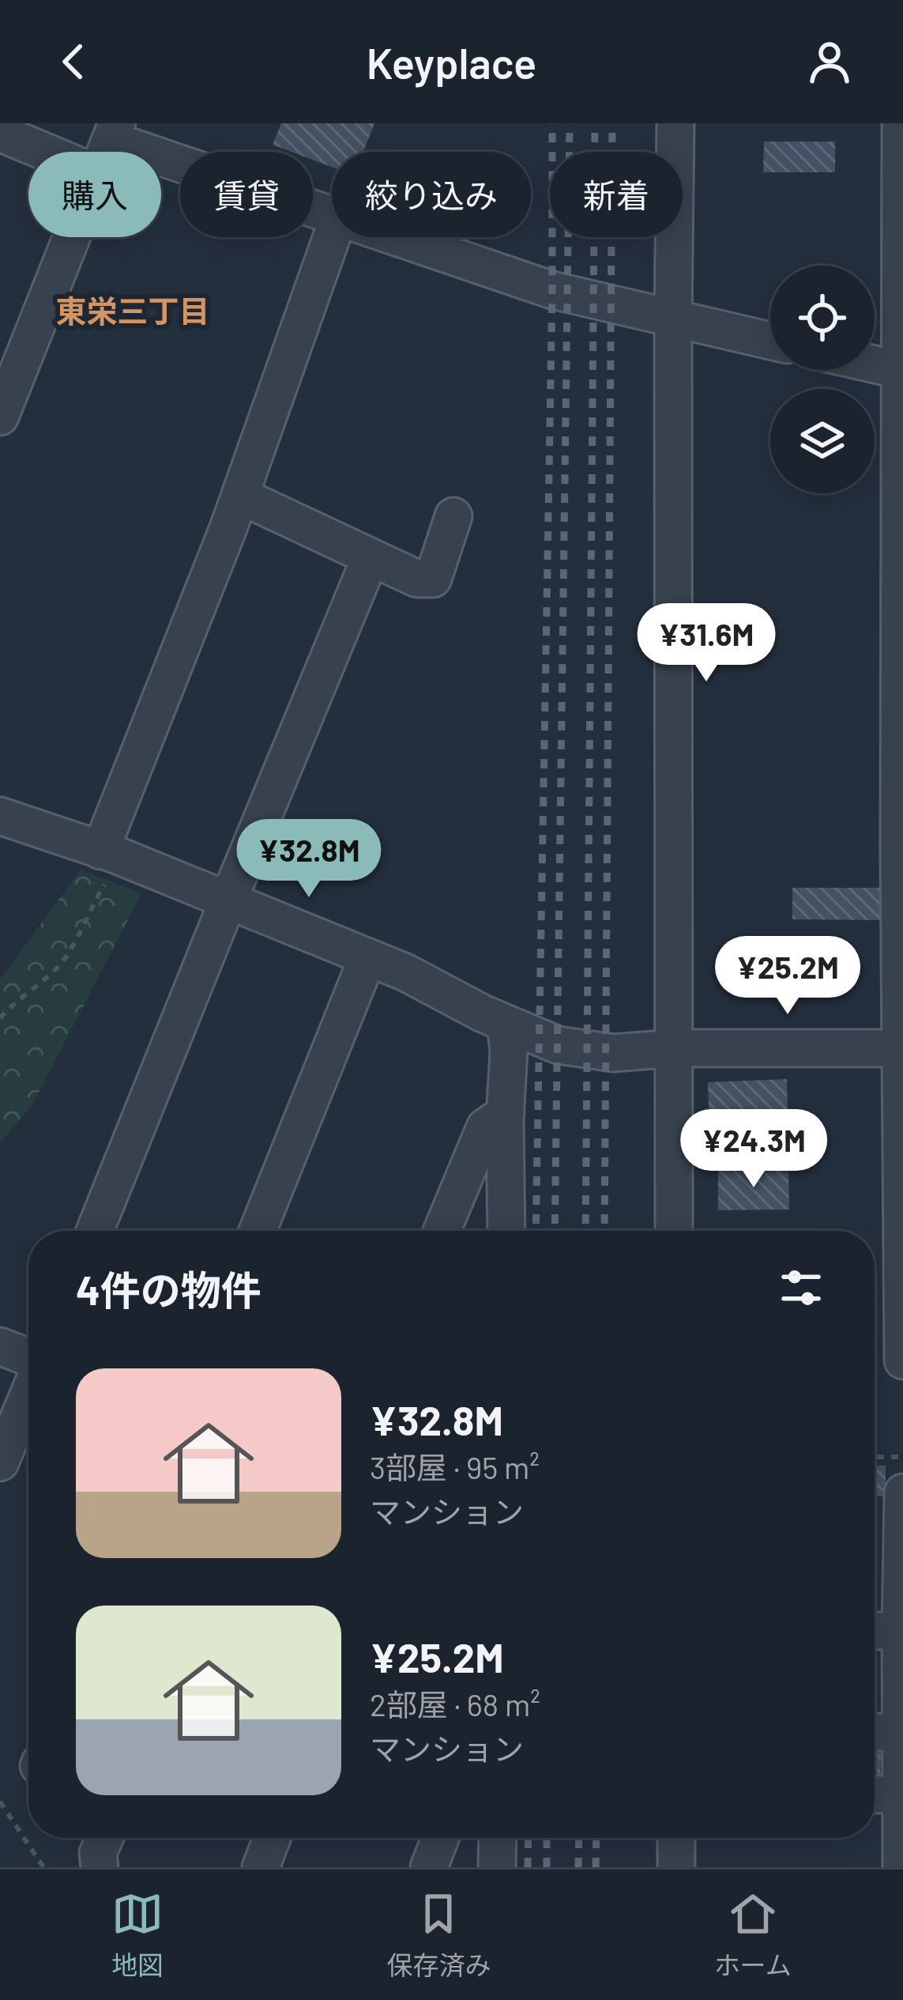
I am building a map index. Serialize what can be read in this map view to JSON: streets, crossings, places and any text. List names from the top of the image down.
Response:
{
  "districts": ["東栄三丁目"],
  "page": {
    "header": "Keyplace",
    "chip": [
      "購入",
      "賃貸",
      "絞り込み",
      "新着"
    ],
    "price": [
      "¥31.6M",
      "¥32.8M",
      "¥25.2M",
      "¥24.3M"
    ],
    "heading": "4件の物件",
    "list": [
      {
        "name": "¥32.8M",
        "note": "3部屋 · 95 m² · マンション"
      },
      {
        "name": "¥25.2M",
        "note": "2部屋 · 68 m² · マンション"
      }
    ],
    "tabs": ["地図", "保存済み", "ホーム"]
  }
}
